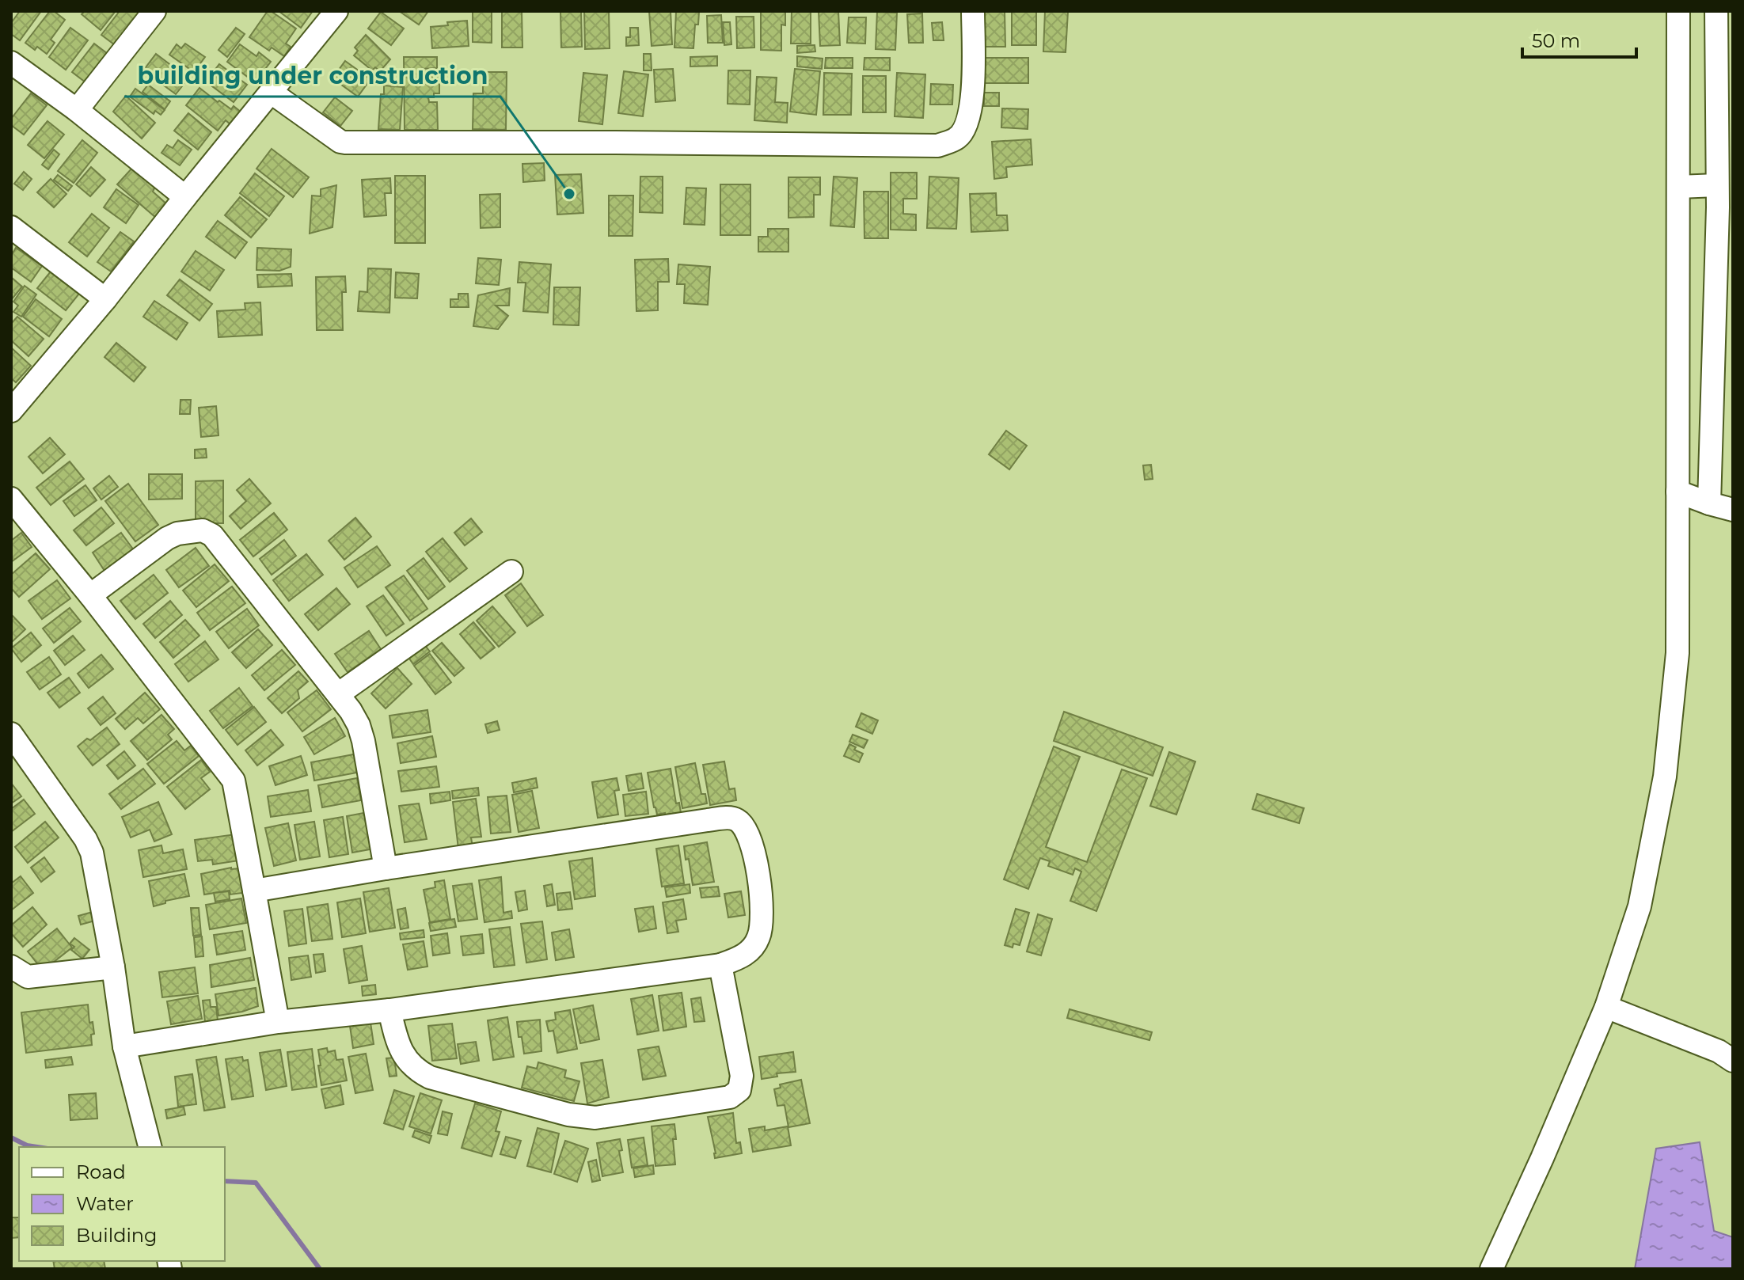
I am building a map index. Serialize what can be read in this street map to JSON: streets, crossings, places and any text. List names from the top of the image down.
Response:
{
  "places": ["building under construction"],
  "legend": ["Road", "Water", "Building"],
  "scale_bar": "50 m"
}
